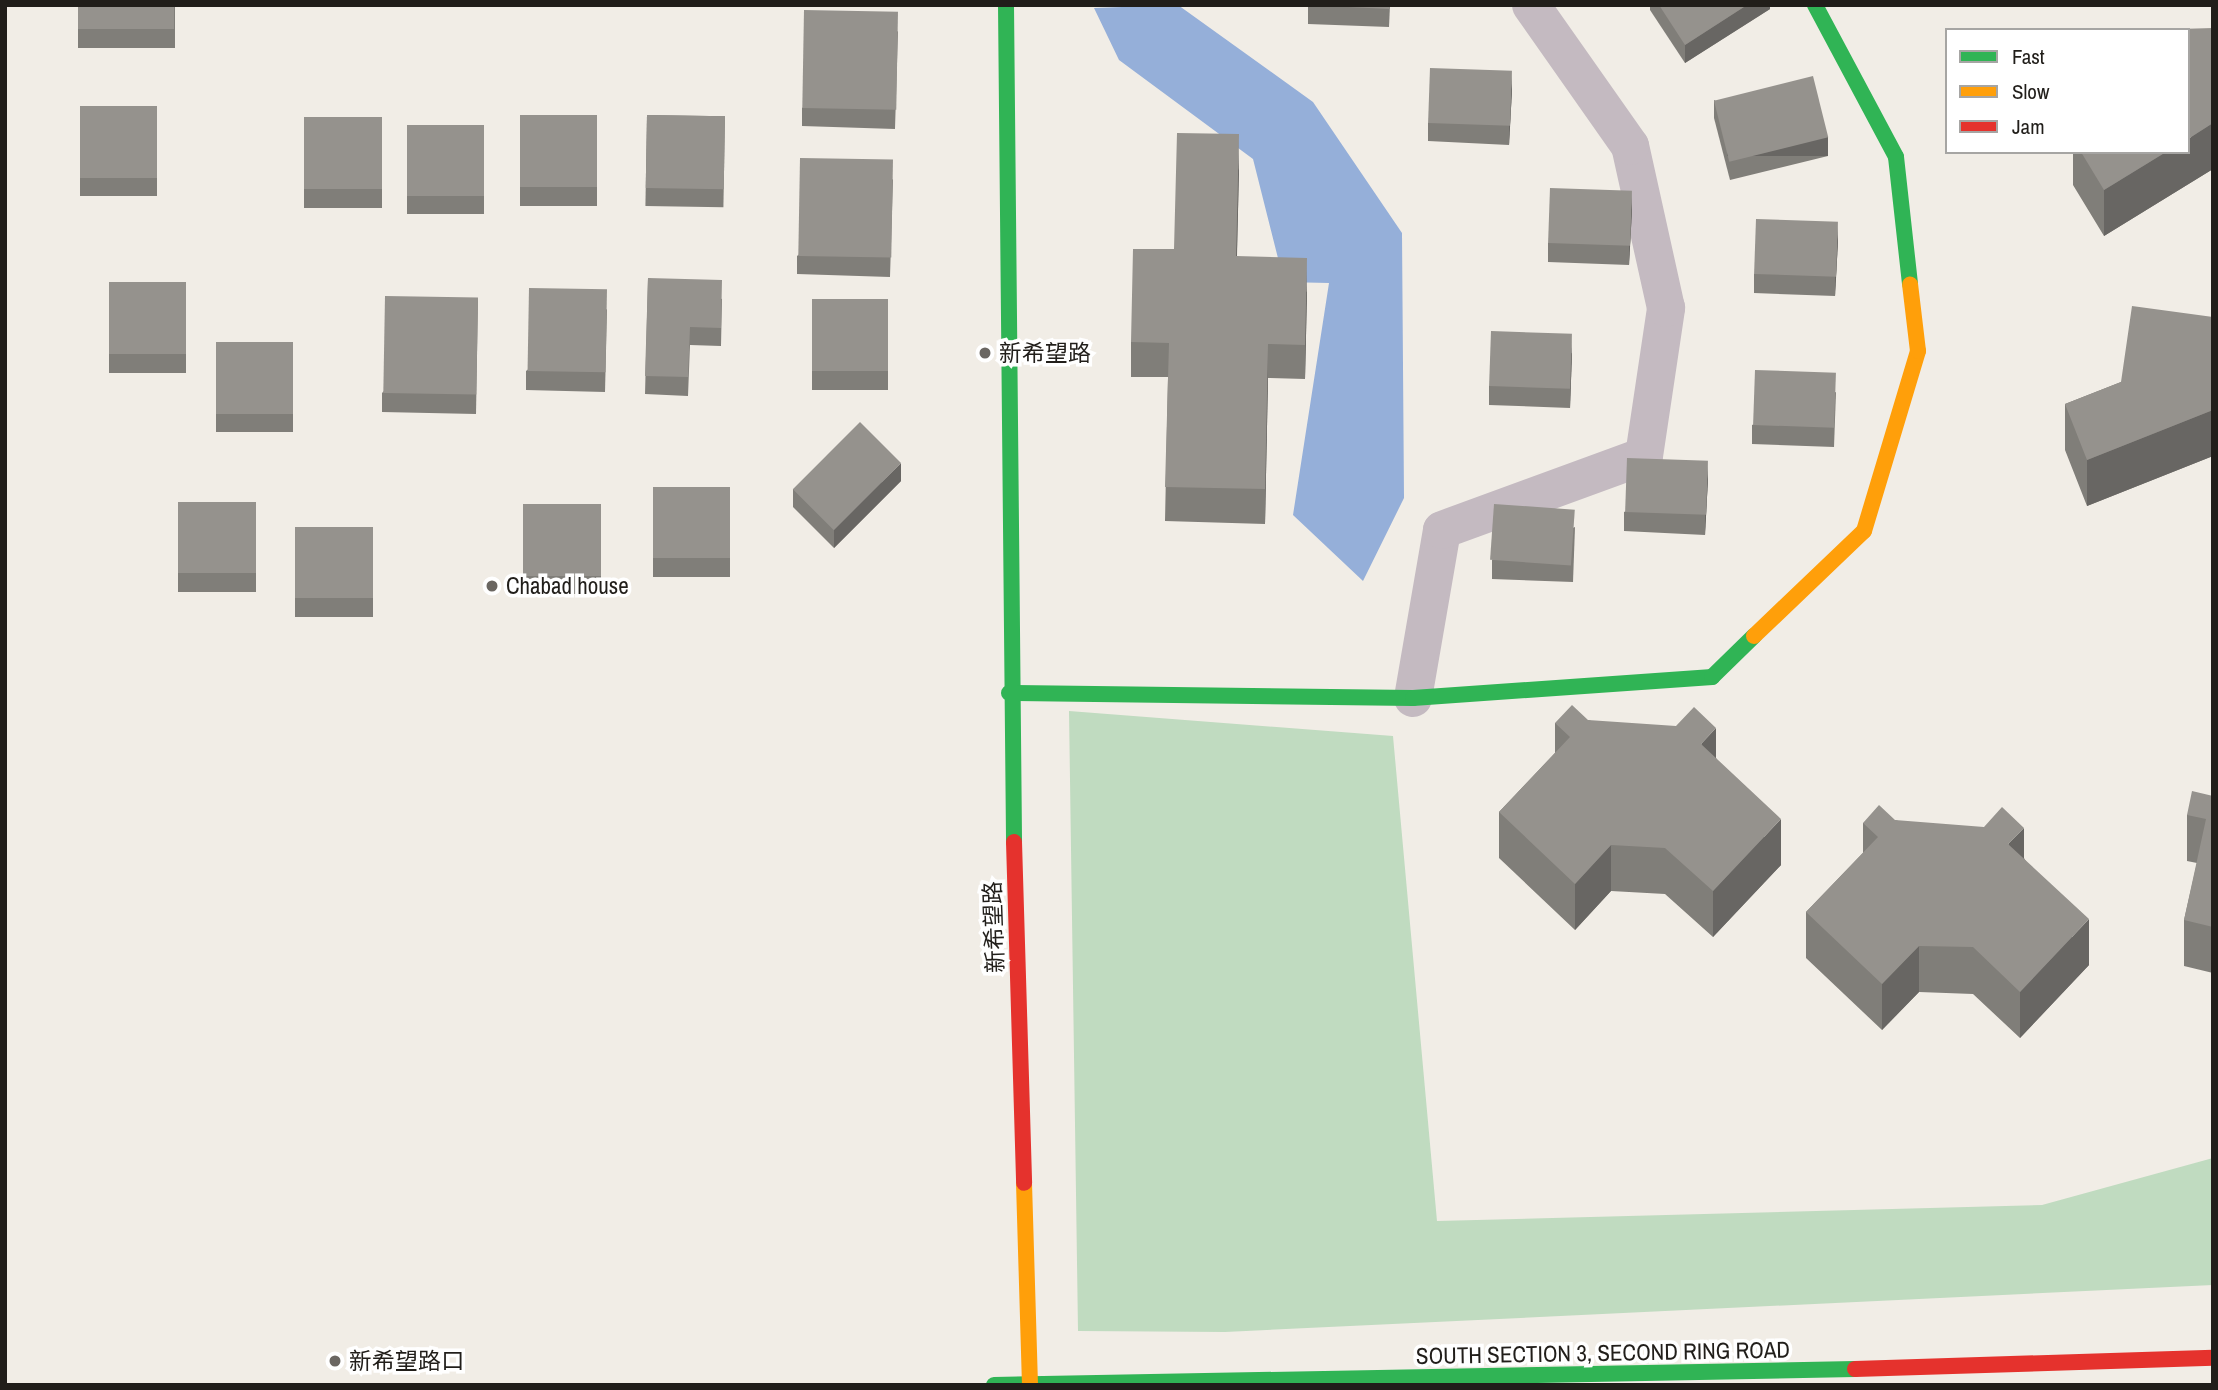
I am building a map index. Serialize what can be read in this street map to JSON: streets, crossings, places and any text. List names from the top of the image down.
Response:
{
  "streets": {
    "street": ["新希望路", "SOUTH SECTION 3, SECOND RING ROAD"]
  },
  "crossings": [
    ["新希望路", "SOUTH SECTION 3, SECOND RING ROAD"]
  ],
  "places": ["新希望路", "Chabad house", "新希望路口"],
  "legend": ["Fast", "Slow", "Jam"]
}
